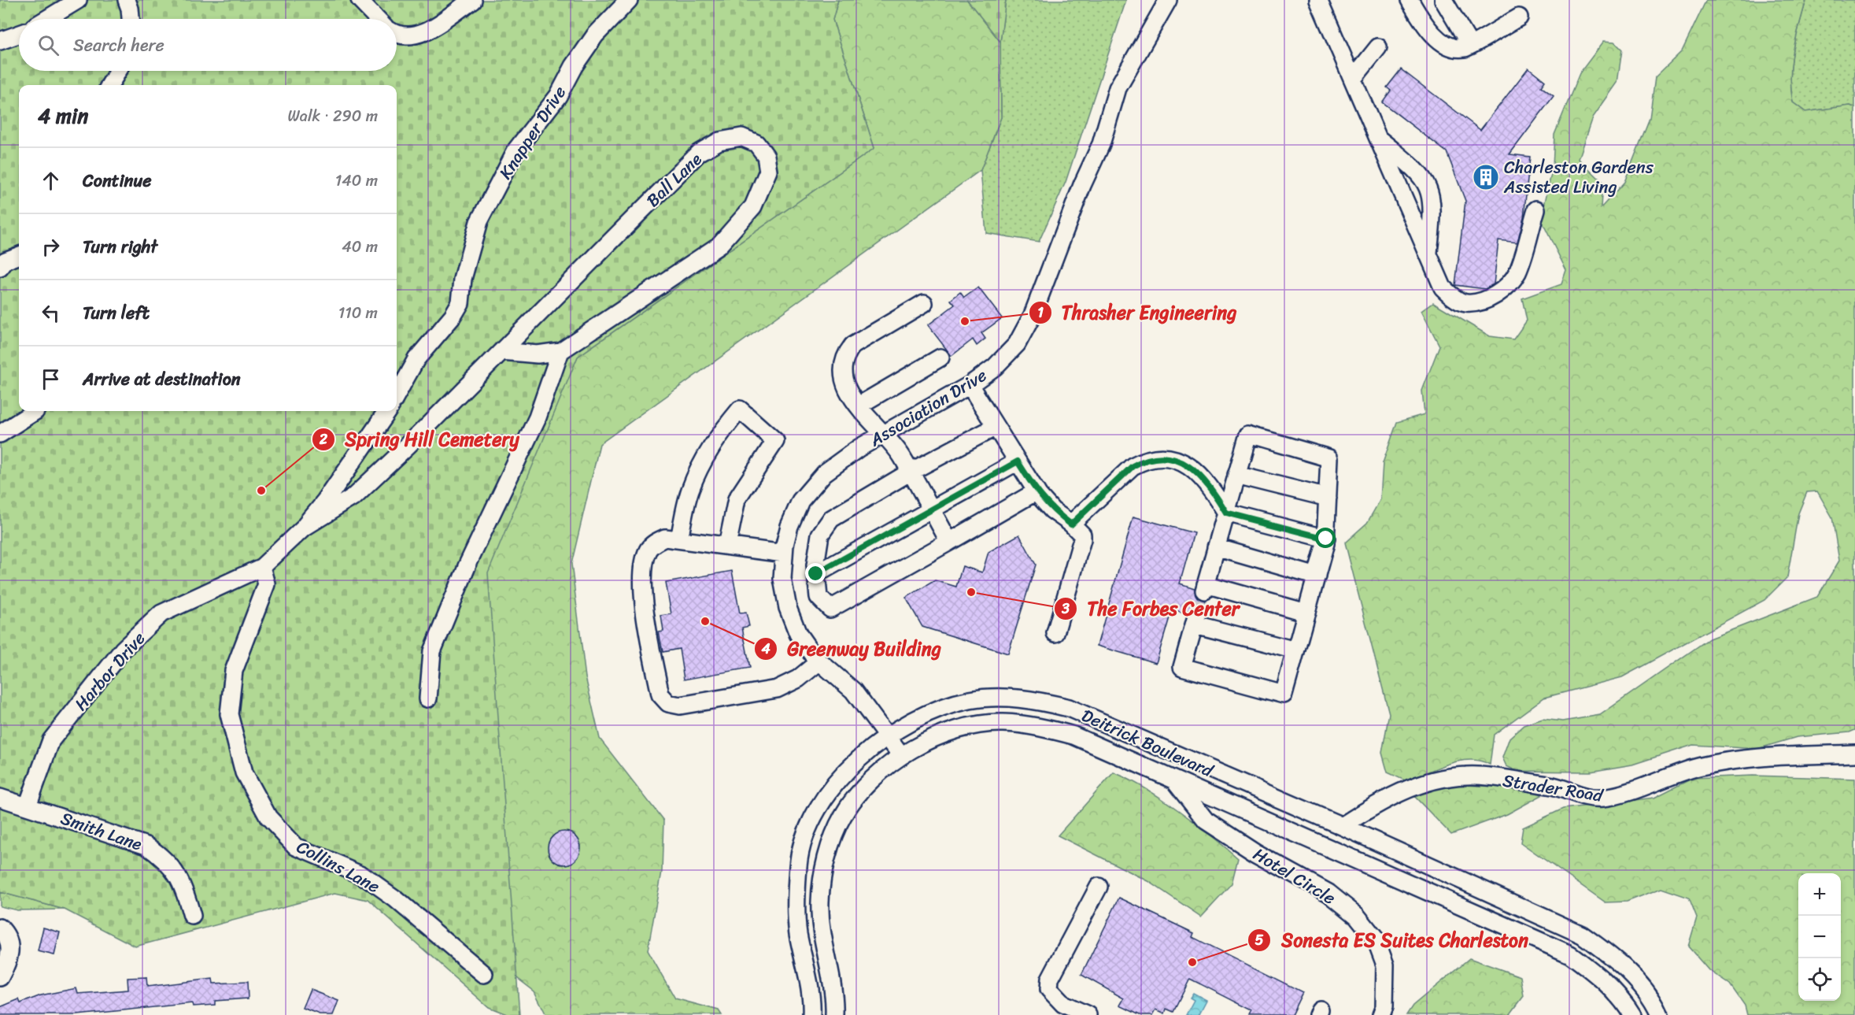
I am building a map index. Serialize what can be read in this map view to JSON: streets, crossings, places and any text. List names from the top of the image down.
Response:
{
  "streets": {
    "street": [
      "Knapper Drive",
      "Ball Lane",
      "Association Drive",
      "Harbor Drive",
      "Deitrick Boulevard",
      "Strader Road",
      "Smith Lane",
      "Collins Lane",
      "Hotel Circle"
    ]
  },
  "crossings": [
    ["Association Drive", "Deitrick Boulevard"],
    ["Harbor Drive", "Smith Lane"],
    ["Harbor Drive", "Collins Lane"],
    ["Deitrick Boulevard", "Strader Road"],
    ["Deitrick Boulevard", "Hotel Circle"]
  ],
  "places": {
    "building": ["Charleston Gardens Assisted Living"],
    "other": [
      "Thrasher Engineering",
      "Spring Hill Cemetery",
      "The Forbes Center",
      "Greenway Building",
      "Sonesta ES Suites Charleston"
    ]
  },
  "page": {
    "search": "Search here",
    "heading": ["4 min", "Walk · 290 m"],
    "list": [
      ["Continue", "140 m"],
      ["Turn right", "40 m"],
      ["Turn left", "110 m"],
      "Arrive at destination"
    ],
    "map_buttons": ["+", "−"]
  }
}
